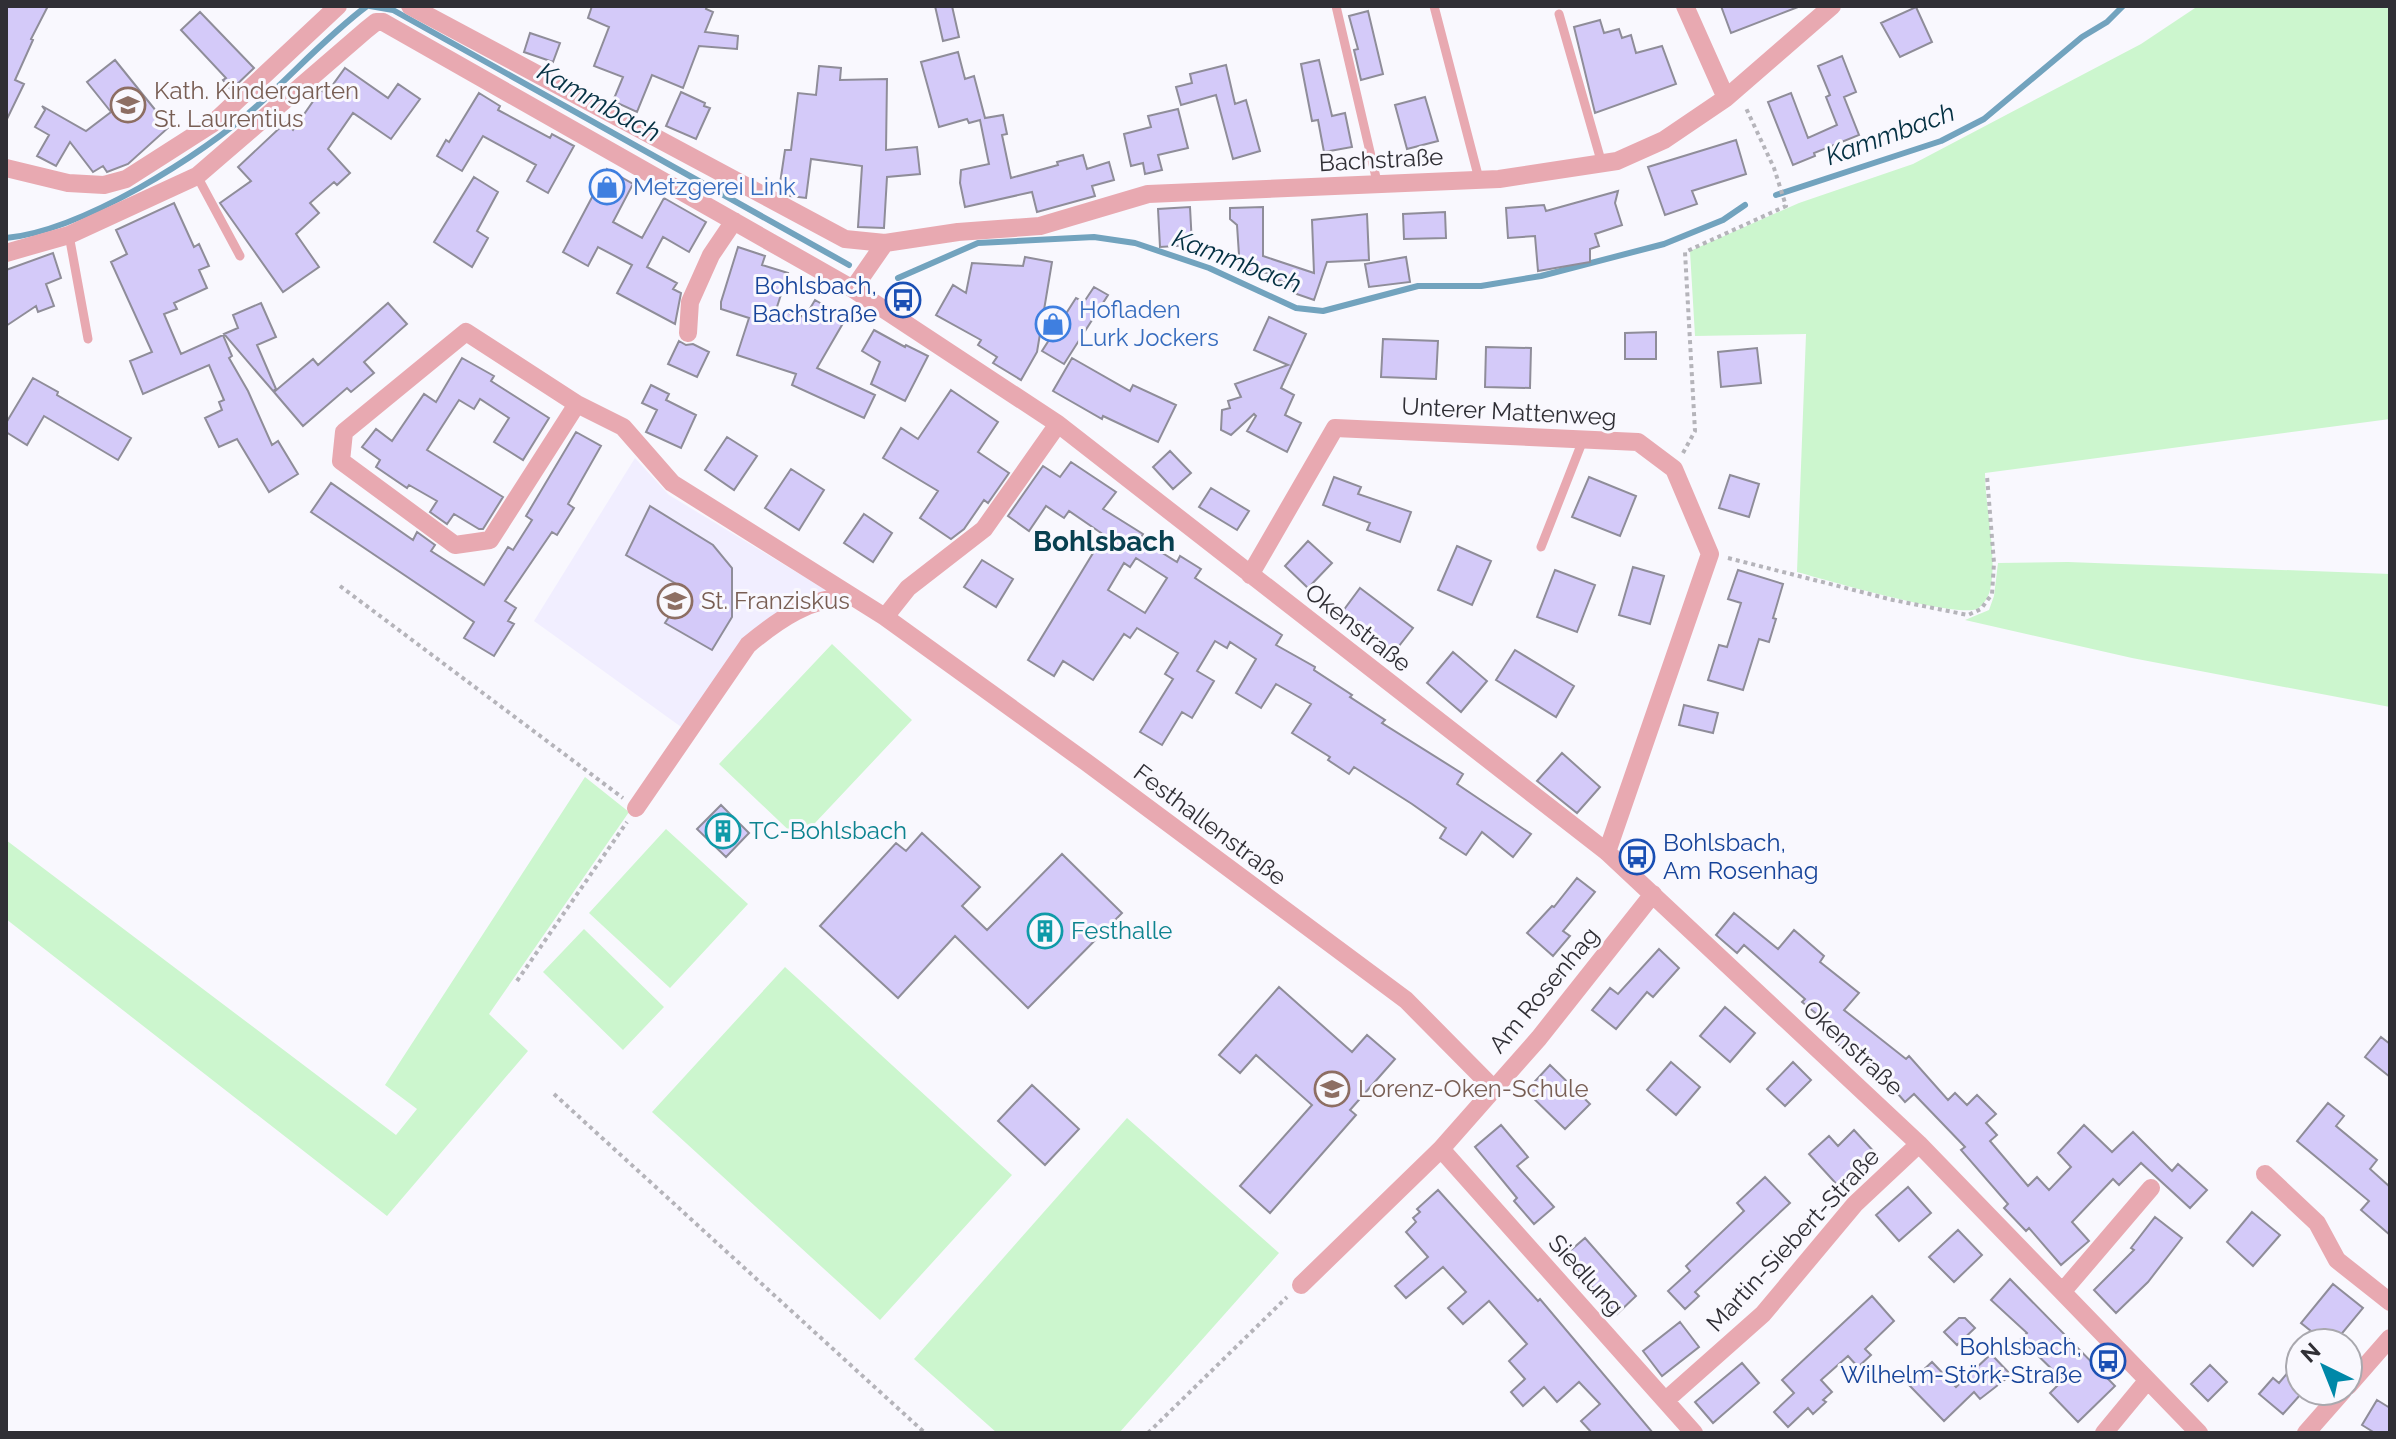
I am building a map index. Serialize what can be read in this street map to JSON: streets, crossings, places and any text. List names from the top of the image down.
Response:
{
  "streets": {
    "street": [
      "Bachstraße",
      "Unterer Mattenweg",
      "Okenstraße",
      "Festhallenstraße",
      "Am Rosenhag",
      "Martin-Siebert-Straße",
      "Siedlung"
    ]
  },
  "crossings": [
    ["Unterer Mattenweg", "Okenstraße"],
    ["Okenstraße", "Am Rosenhag"],
    ["Okenstraße", "Martin-Siebert-Straße"],
    ["Festhallenstraße", "Am Rosenhag"],
    ["Am Rosenhag", "Siedlung"],
    ["Martin-Siebert-Straße", "Siedlung"]
  ],
  "districts": ["Bohlsbach"],
  "water": ["Kammbach"],
  "places": {
    "school or university": ["Kath. Kindergarten St. Laurentius", "St. Franziskus", "Lorenz-Oken-Schule"],
    "shop": ["Metzgerei Link", "Hofladen Lurk Jockers"],
    "bus stop": ["Bohlsbach, Bachstraße", "Bohlsbach, Am Rosenhag", "Bohlsbach, Wilhelm-Störk-Straße"],
    "building": ["TC-Bohlsbach", "Festhalle"]
  },
  "north": "top left"
}
